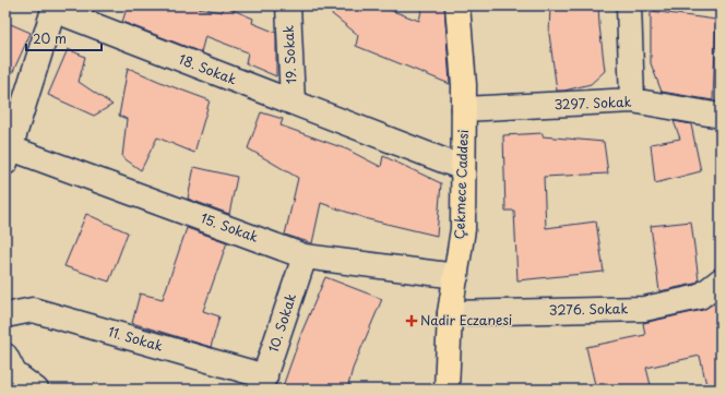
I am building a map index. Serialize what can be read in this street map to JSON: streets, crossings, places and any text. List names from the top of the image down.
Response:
{
  "streets": {
    "main road": ["Çekmece Caddesi"],
    "street": [
      "19. Sokak",
      "18. Sokak",
      "3297. Sokak",
      "15. Sokak",
      "3276. Sokak",
      "10. Sokak",
      "11. Sokak"
    ]
  },
  "crossings": [
    ["19. Sokak", "18. Sokak"],
    ["18. Sokak", "Çekmece Caddesi"],
    ["18. Sokak", "15. Sokak"],
    ["3297. Sokak", "Çekmece Caddesi"],
    ["Çekmece Caddesi", "15. Sokak"],
    ["Çekmece Caddesi", "3276. Sokak"],
    ["15. Sokak", "10. Sokak"],
    ["10. Sokak", "11. Sokak"]
  ],
  "places": {
    "health": ["Nadir Eczanesi"]
  },
  "scale_bar": "20 m"
}
